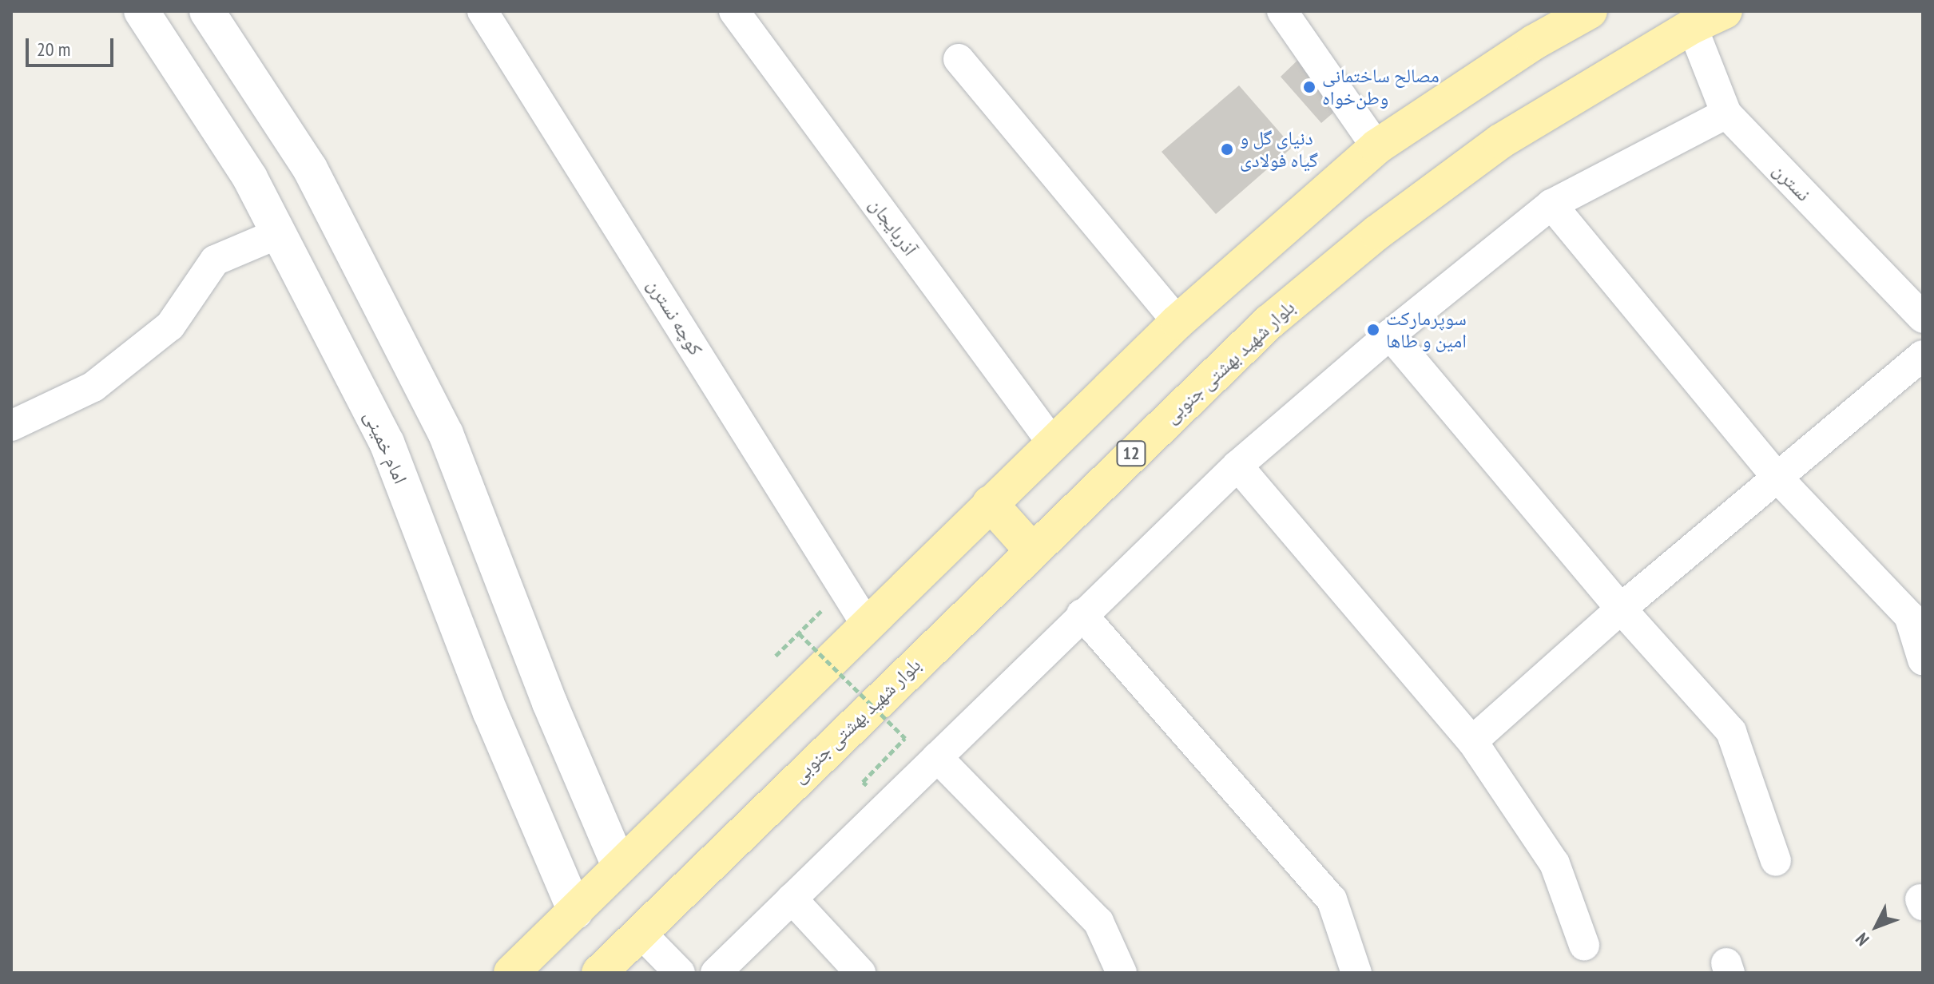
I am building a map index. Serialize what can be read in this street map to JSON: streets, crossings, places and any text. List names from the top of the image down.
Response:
{
  "streets": {
    "main road": ["بلوار شهید بهشتی جنوبی", "12"],
    "street": [
      "نسترن",
      "آذربایجان",
      "کوچه نسترن",
      "امام خمینی"
    ]
  },
  "crossings": [
    ["نسترن", "بلوار شهید بهشتی جنوبی"]
  ],
  "places": ["مصالح ساختمانی وطن‌خواه", "دنیای گل و گیاه فولادی", "سوپرمارکت امین و طاها"],
  "scale_bar": "20 m",
  "north": "bottom left"
}
